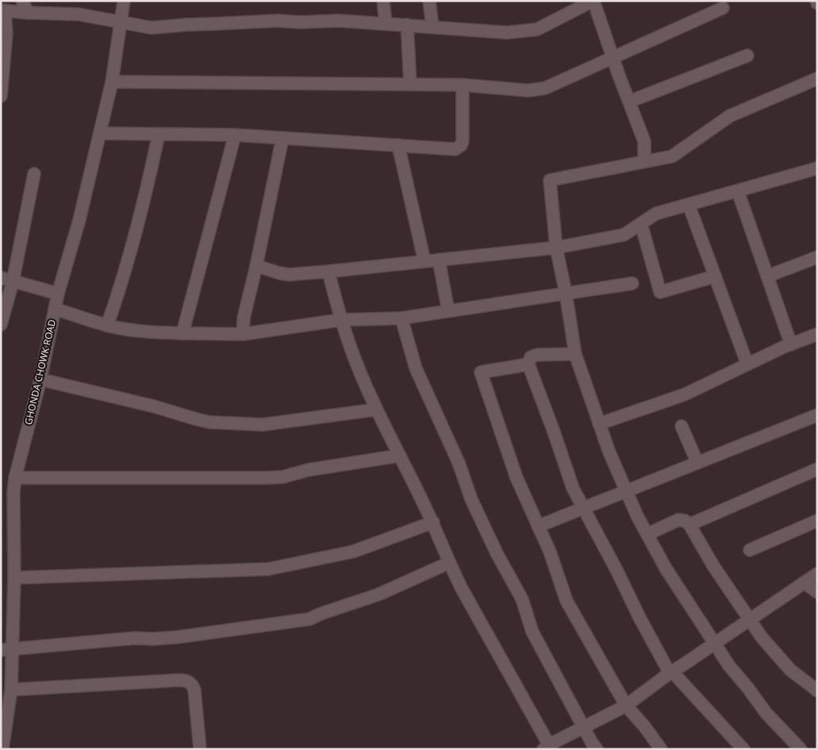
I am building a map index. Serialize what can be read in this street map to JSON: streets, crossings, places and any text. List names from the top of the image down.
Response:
{
  "streets": {
    "street": ["GHONDA CHOWK ROAD"]
  }
}
